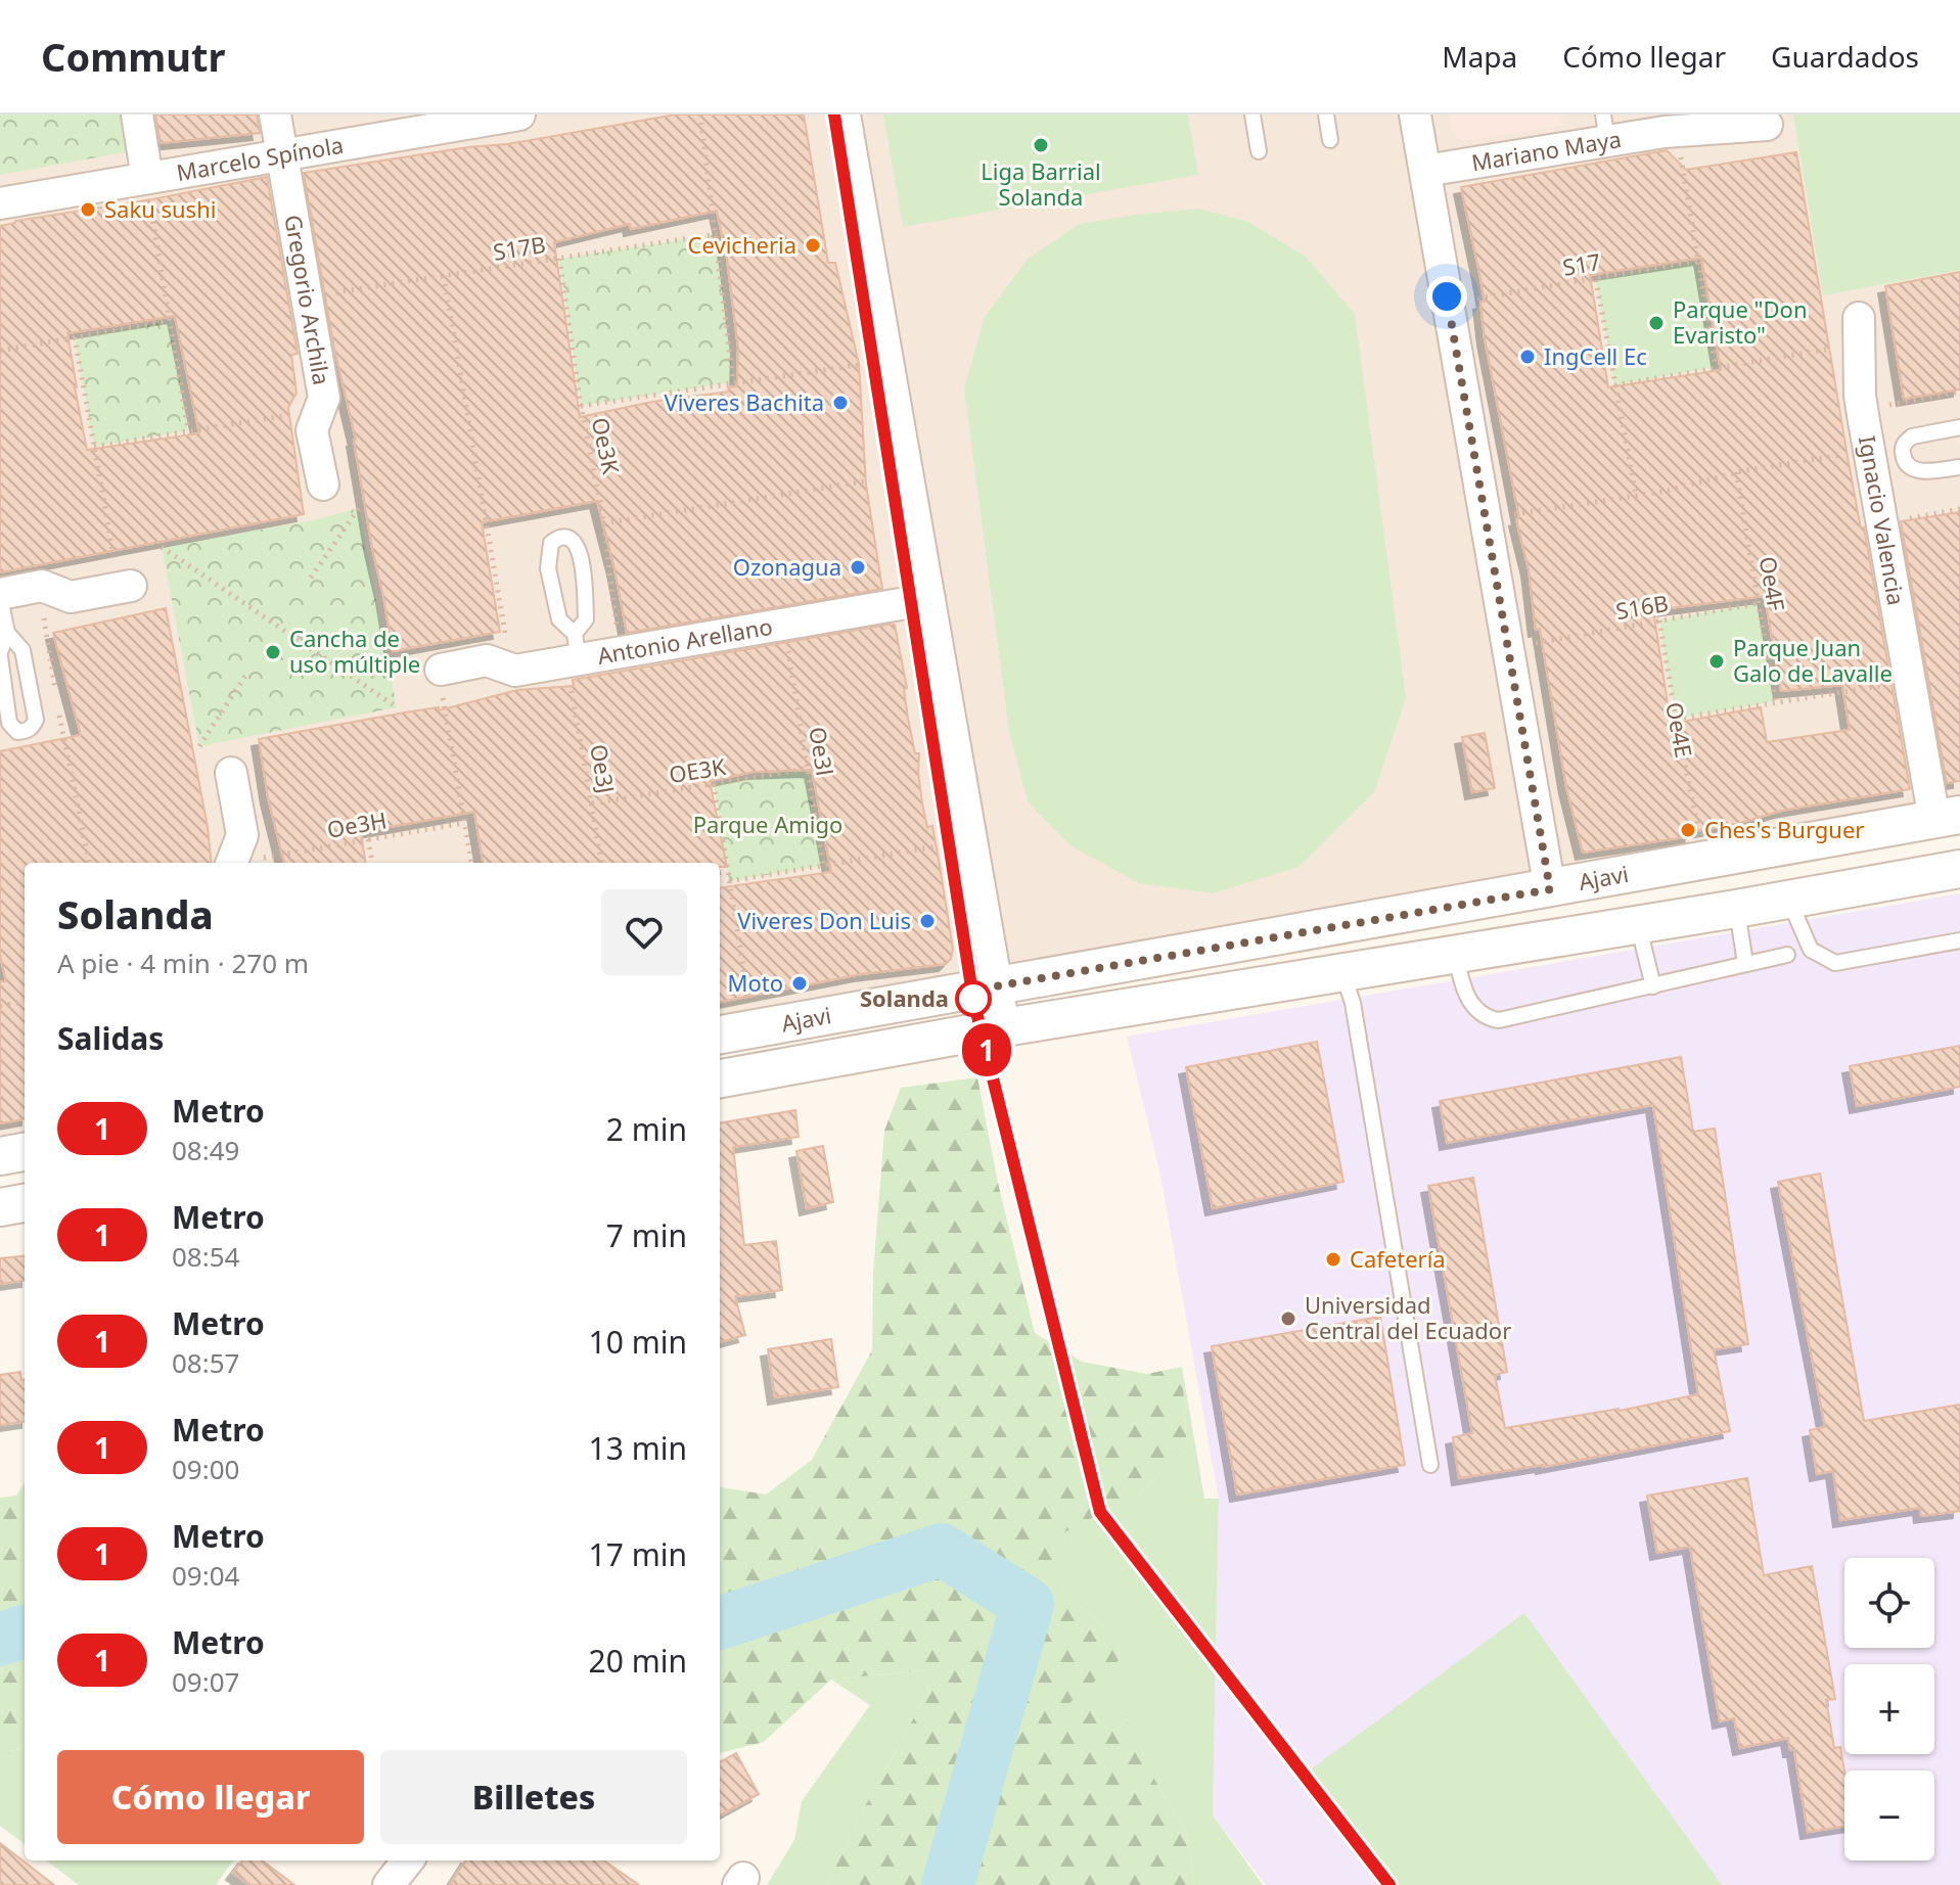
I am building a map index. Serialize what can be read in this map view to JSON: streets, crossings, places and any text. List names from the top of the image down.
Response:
{
  "streets": {
    "street": [
      "Mariano Maya",
      "Marcelo Spínola",
      "Gregorio Archila",
      "Ignacio Valencia",
      "Antonio Arellano",
      "Ajavi"
    ],
    "path": [
      "S17B",
      "S17",
      "Oe3K",
      "Oe4F",
      "S16B",
      "Oe4E",
      "Oe3l",
      "Oe3J",
      "OE3K",
      "Oe3H"
    ]
  },
  "crossings": [
    ["Marcelo Spínola", "Gregorio Archila"],
    ["S17B", "Oe3K"],
    ["Ignacio Valencia", "Ajavi"],
    ["Oe4F", "S16B"],
    ["S16B", "Oe4E"],
    ["Antonio Arellano", "Oe3J"],
    ["Oe3l", "OE3K"],
    ["Oe3J", "OE3K"]
  ],
  "parks": ["Parque Amigo"],
  "places": [
    "Liga Barrial Solanda",
    "Saku sushi",
    "Cevicheria",
    "Parque \"Don Evaristo\"",
    "IngCell Ec",
    "Viveres Bachita",
    "Ozonagua",
    "Cancha de uso múltiple",
    "Parque Juan Galo de Lavalle",
    "Ches's Burguer",
    "Viveres Don Luis",
    "Moto",
    "Solanda",
    "Cafetería",
    "Universidad Central del Ecuador"
  ],
  "lines": ["metro line 1"],
  "page": {
    "header": "Commutr",
    "nav": ["Mapa", "Cómo llegar", "Guardados"],
    "on_map": "1",
    "heading": [
      ["Solanda", "A pie · 4 min · 270 m"],
      "Salidas"
    ],
    "list": [
      {
        "mark": "1",
        "name": "Metro",
        "note": "08:49",
        "value": "2 min"
      },
      {
        "mark": "1",
        "name": "Metro",
        "note": "08:54",
        "value": "7 min"
      },
      {
        "mark": "1",
        "name": "Metro",
        "note": "08:57",
        "value": "10 min"
      },
      {
        "mark": "1",
        "name": "Metro",
        "note": "09:00",
        "value": "13 min"
      },
      {
        "mark": "1",
        "name": "Metro",
        "note": "09:04",
        "value": "17 min"
      },
      {
        "mark": "1",
        "name": "Metro",
        "note": "09:07",
        "value": "20 min"
      }
    ],
    "map_buttons": ["+", "−"],
    "buttons": ["Cómo llegar", "Billetes"]
  }
}
